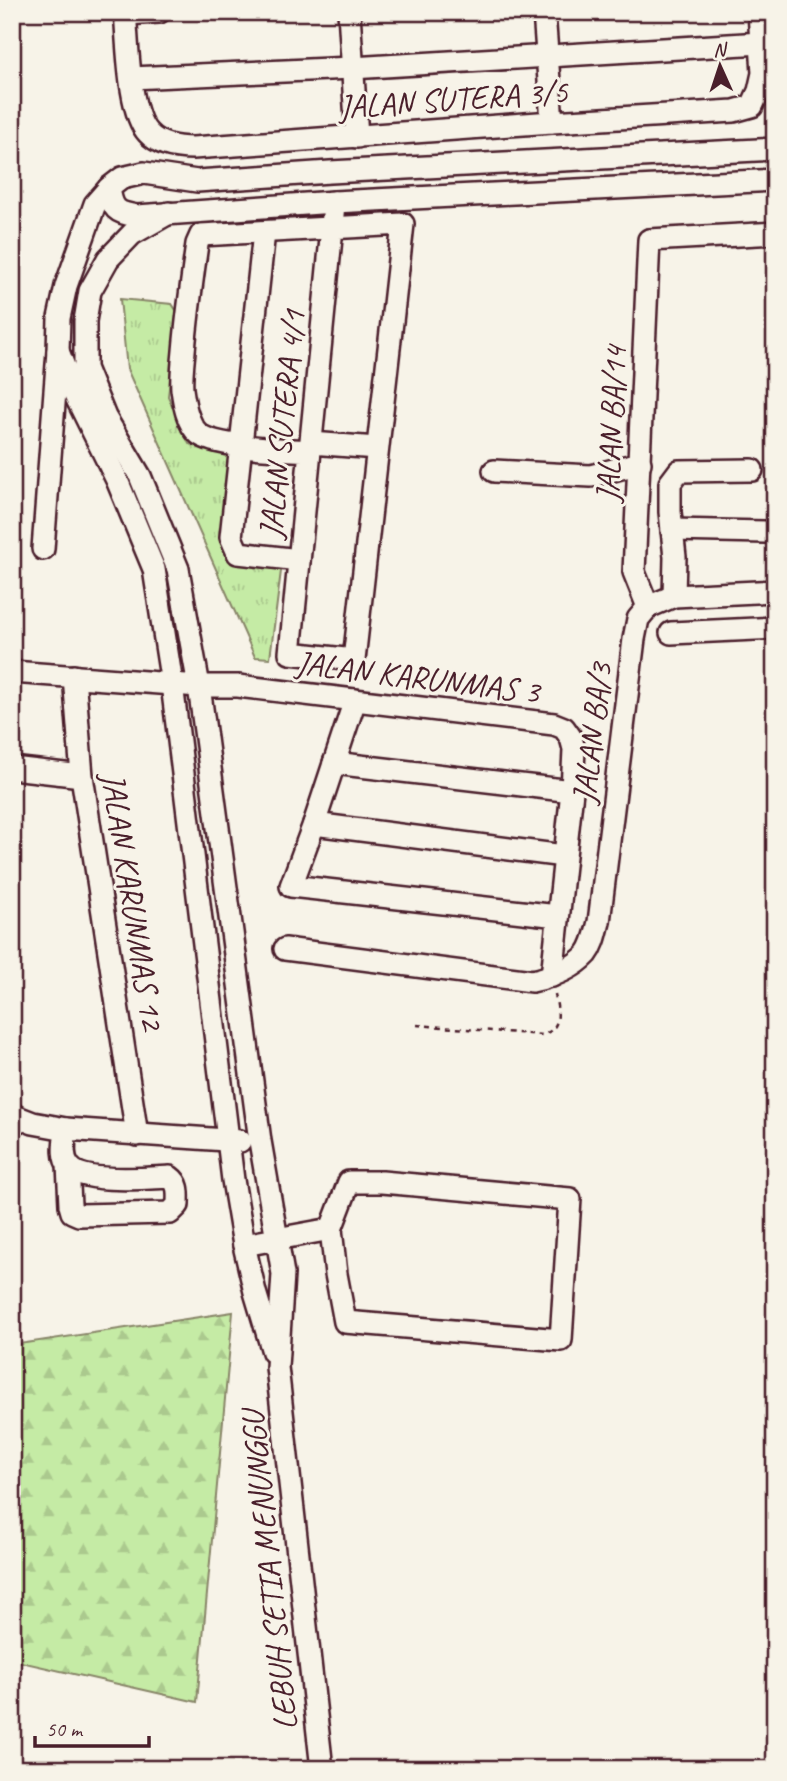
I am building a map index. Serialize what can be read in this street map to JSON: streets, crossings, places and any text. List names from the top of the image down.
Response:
{
  "streets": {
    "street": [
      "JALAN SUTERA 3/5",
      "JALAN SUTERA 4/1",
      "JALAN BA/14",
      "JALAN KARUNMAS 3",
      "JALAN BA/3",
      "JALAN KARUNMAS 12",
      "LEBUH SETIA MENUNGGU"
    ]
  },
  "crossings": [
    ["JALAN BA/14", "JALAN BA/3"],
    ["JALAN KARUNMAS 3", "JALAN BA/3"],
    ["JALAN KARUNMAS 3", "JALAN KARUNMAS 12"]
  ],
  "scale_bar": "50 m",
  "north": "top"
}
